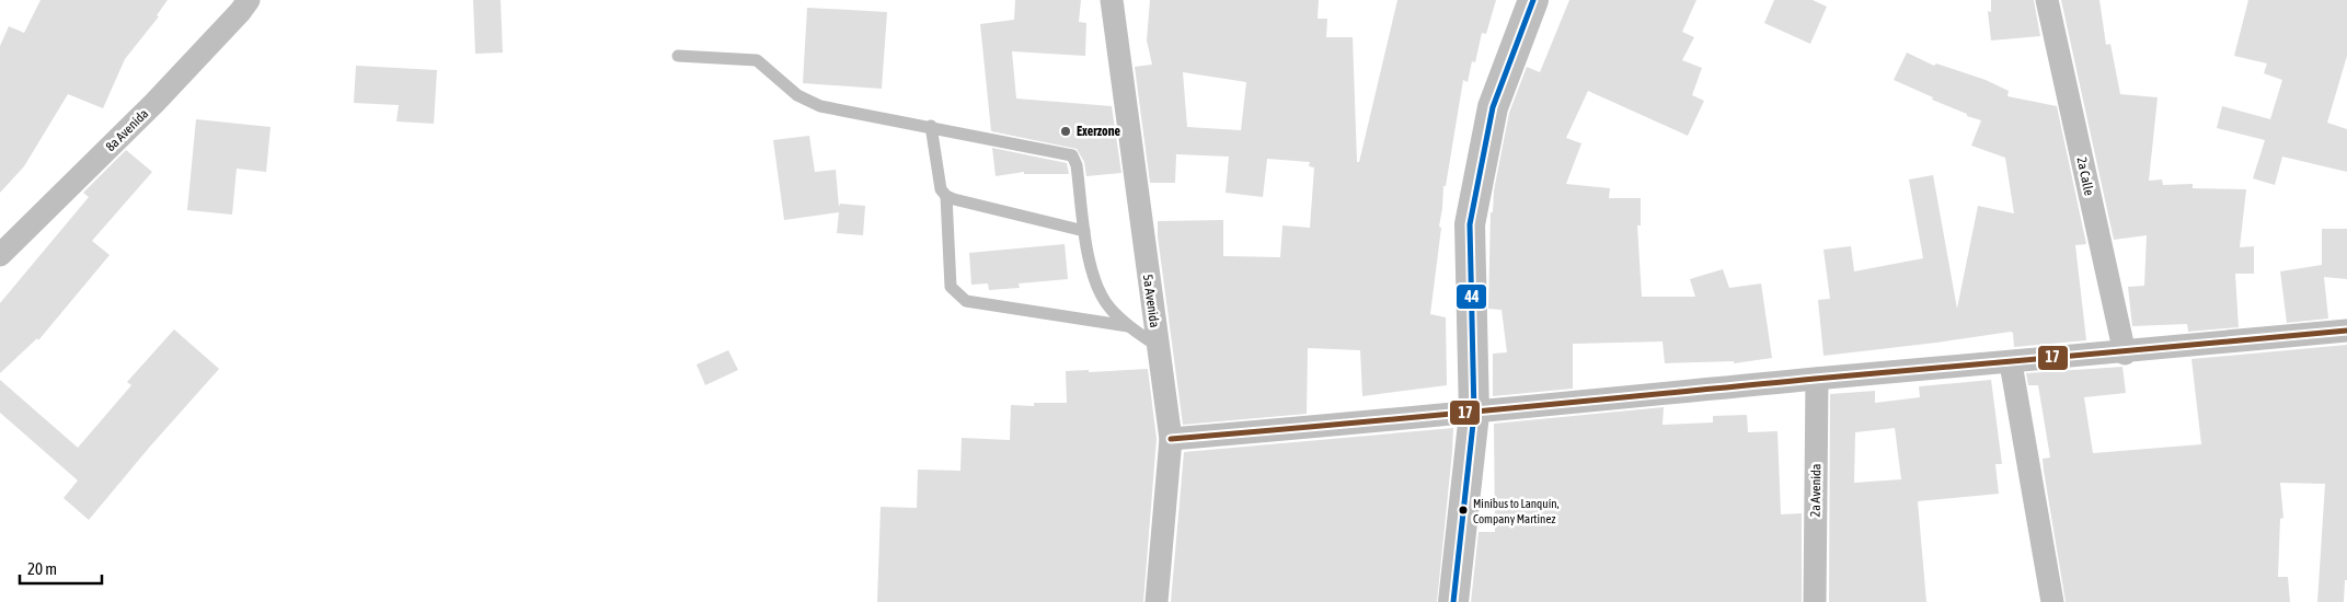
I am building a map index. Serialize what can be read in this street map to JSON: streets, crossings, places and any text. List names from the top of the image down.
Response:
{
  "streets": {
    "street": [
      "8a Avenida",
      "2a Calle",
      "5a Avenida",
      "2a Avenida"
    ]
  },
  "places": ["Exerzone", "Minibus to Lanquín, Company Martinez"],
  "lines": ["transit line 44", "transit line 17"],
  "scale_bar": "20 m"
}
